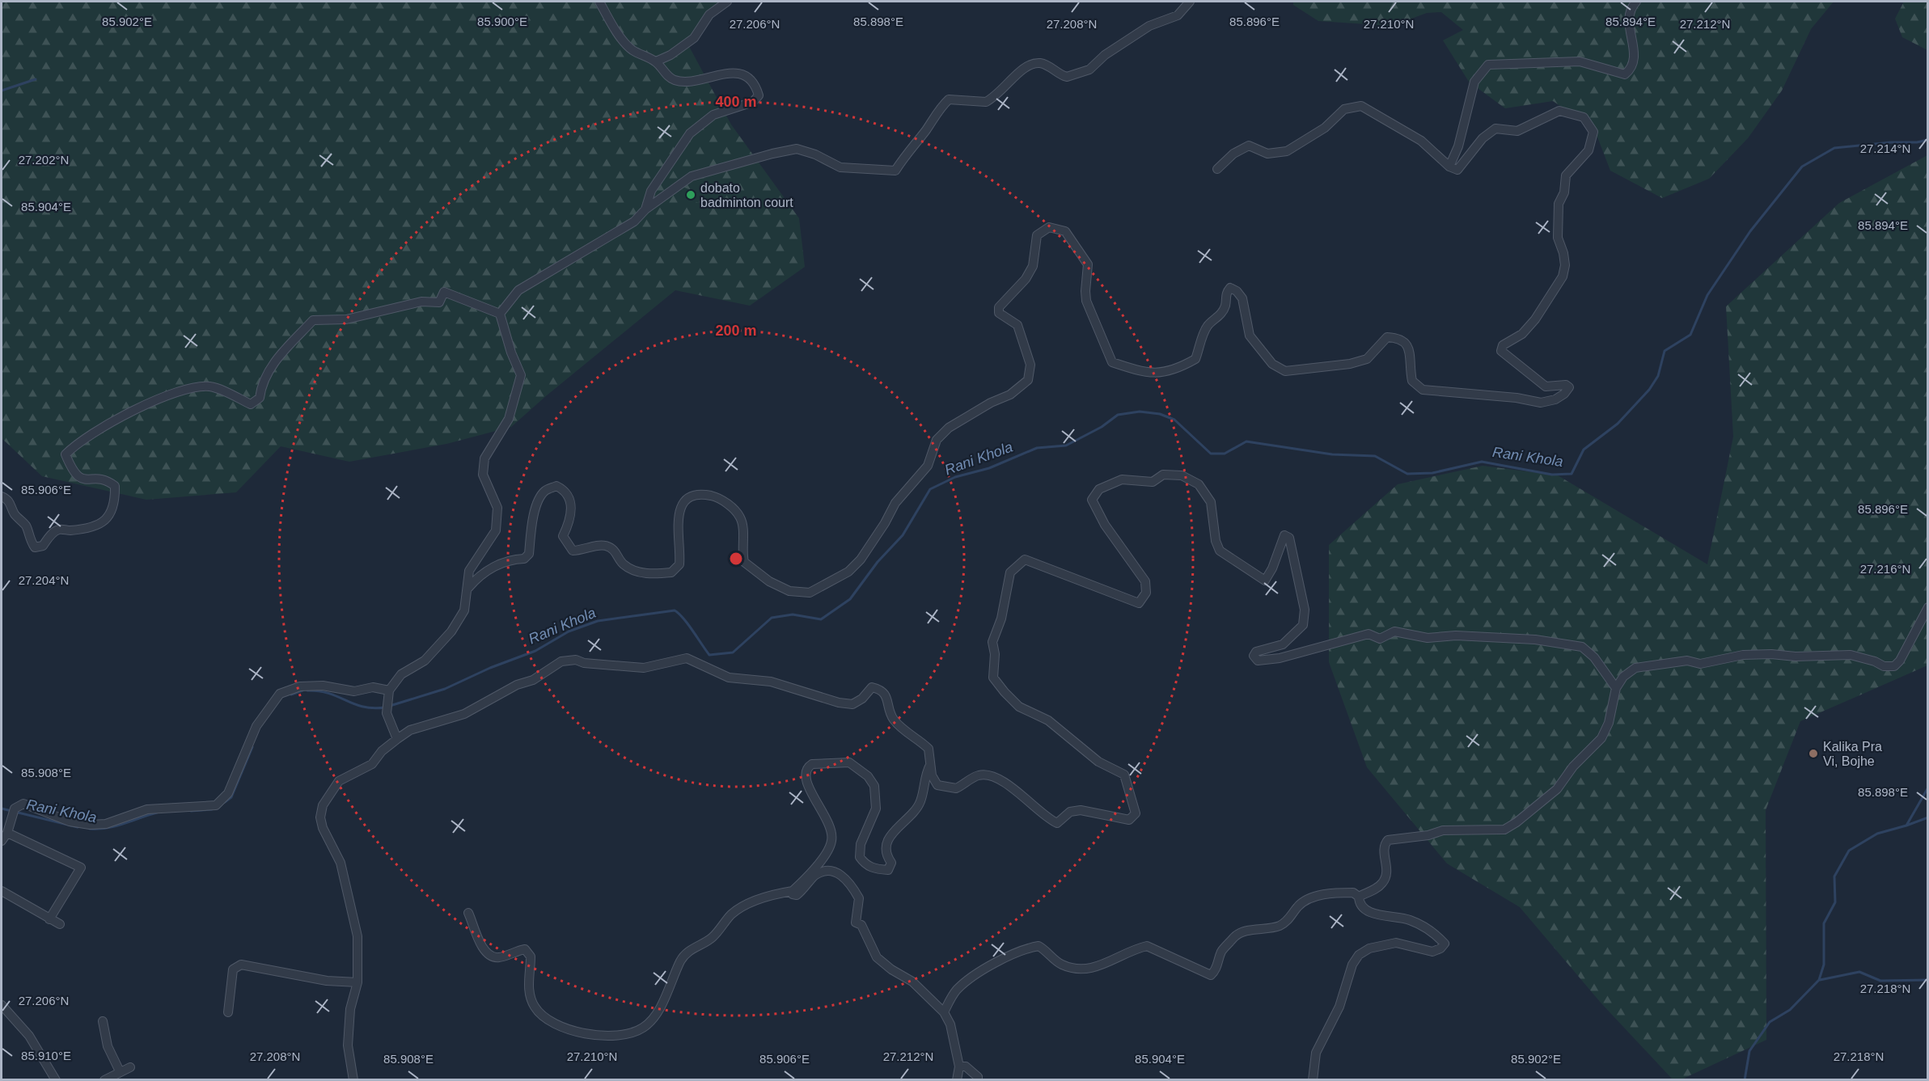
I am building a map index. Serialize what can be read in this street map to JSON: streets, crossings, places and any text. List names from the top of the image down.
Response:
{
  "water": ["Rani Khola"],
  "places": ["dobato badminton court", "Kalika Pra Vi, Bojhe"],
  "coordinates": [
    "85.900°E",
    "85.898°E",
    "85.896°E",
    "85.894°E",
    "85.902°E",
    "27.206°N",
    "27.208°N",
    "27.210°N",
    "27.212°N",
    "27.214°N",
    "27.202°N",
    "85.904°E",
    "85.906°E",
    "27.216°N",
    "27.204°N",
    "85.908°E",
    "27.218°N",
    "85.910°E"
  ],
  "rings": ["400 m", "200 m"]
}
